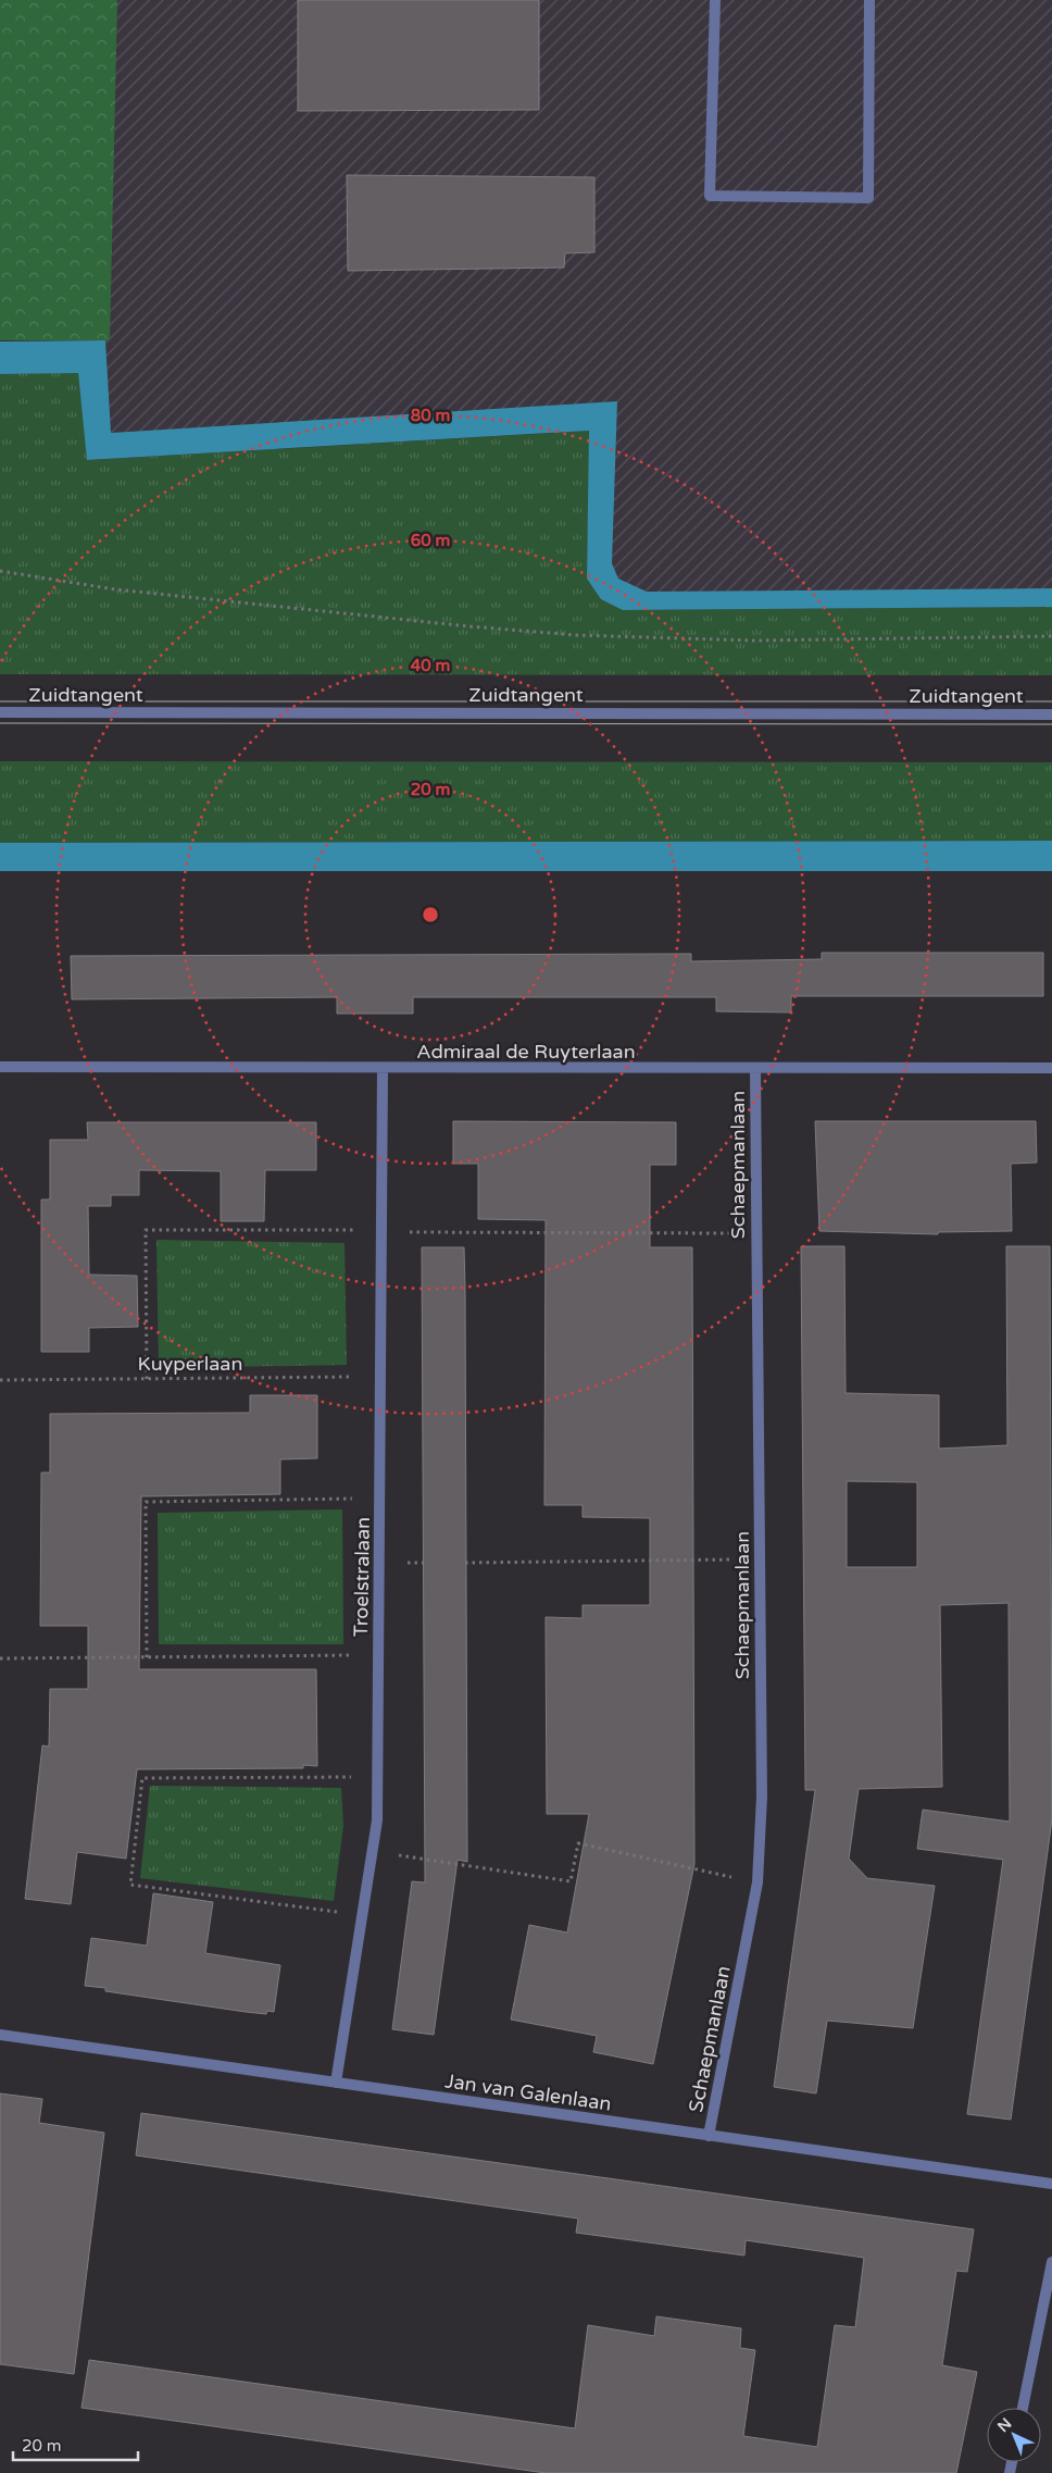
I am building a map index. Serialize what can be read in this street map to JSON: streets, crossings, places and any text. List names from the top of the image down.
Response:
{
  "streets": {
    "street": [
      "Zuidtangent",
      "Admiraal de Ruyterlaan",
      "Schaepmanlaan",
      "Troelstralaan",
      "Jan van Galenlaan"
    ],
    "path": ["Kuyperlaan"]
  },
  "crossings": [
    ["Admiraal de Ruyterlaan", "Schaepmanlaan"],
    ["Admiraal de Ruyterlaan", "Troelstralaan"],
    ["Schaepmanlaan", "Jan van Galenlaan"],
    ["Kuyperlaan", "Troelstralaan"],
    ["Troelstralaan", "Jan van Galenlaan"]
  ],
  "scale_bar": "20 m",
  "north": "top left",
  "rings": [
    "80 m",
    "60 m",
    "40 m",
    "20 m"
  ]
}
